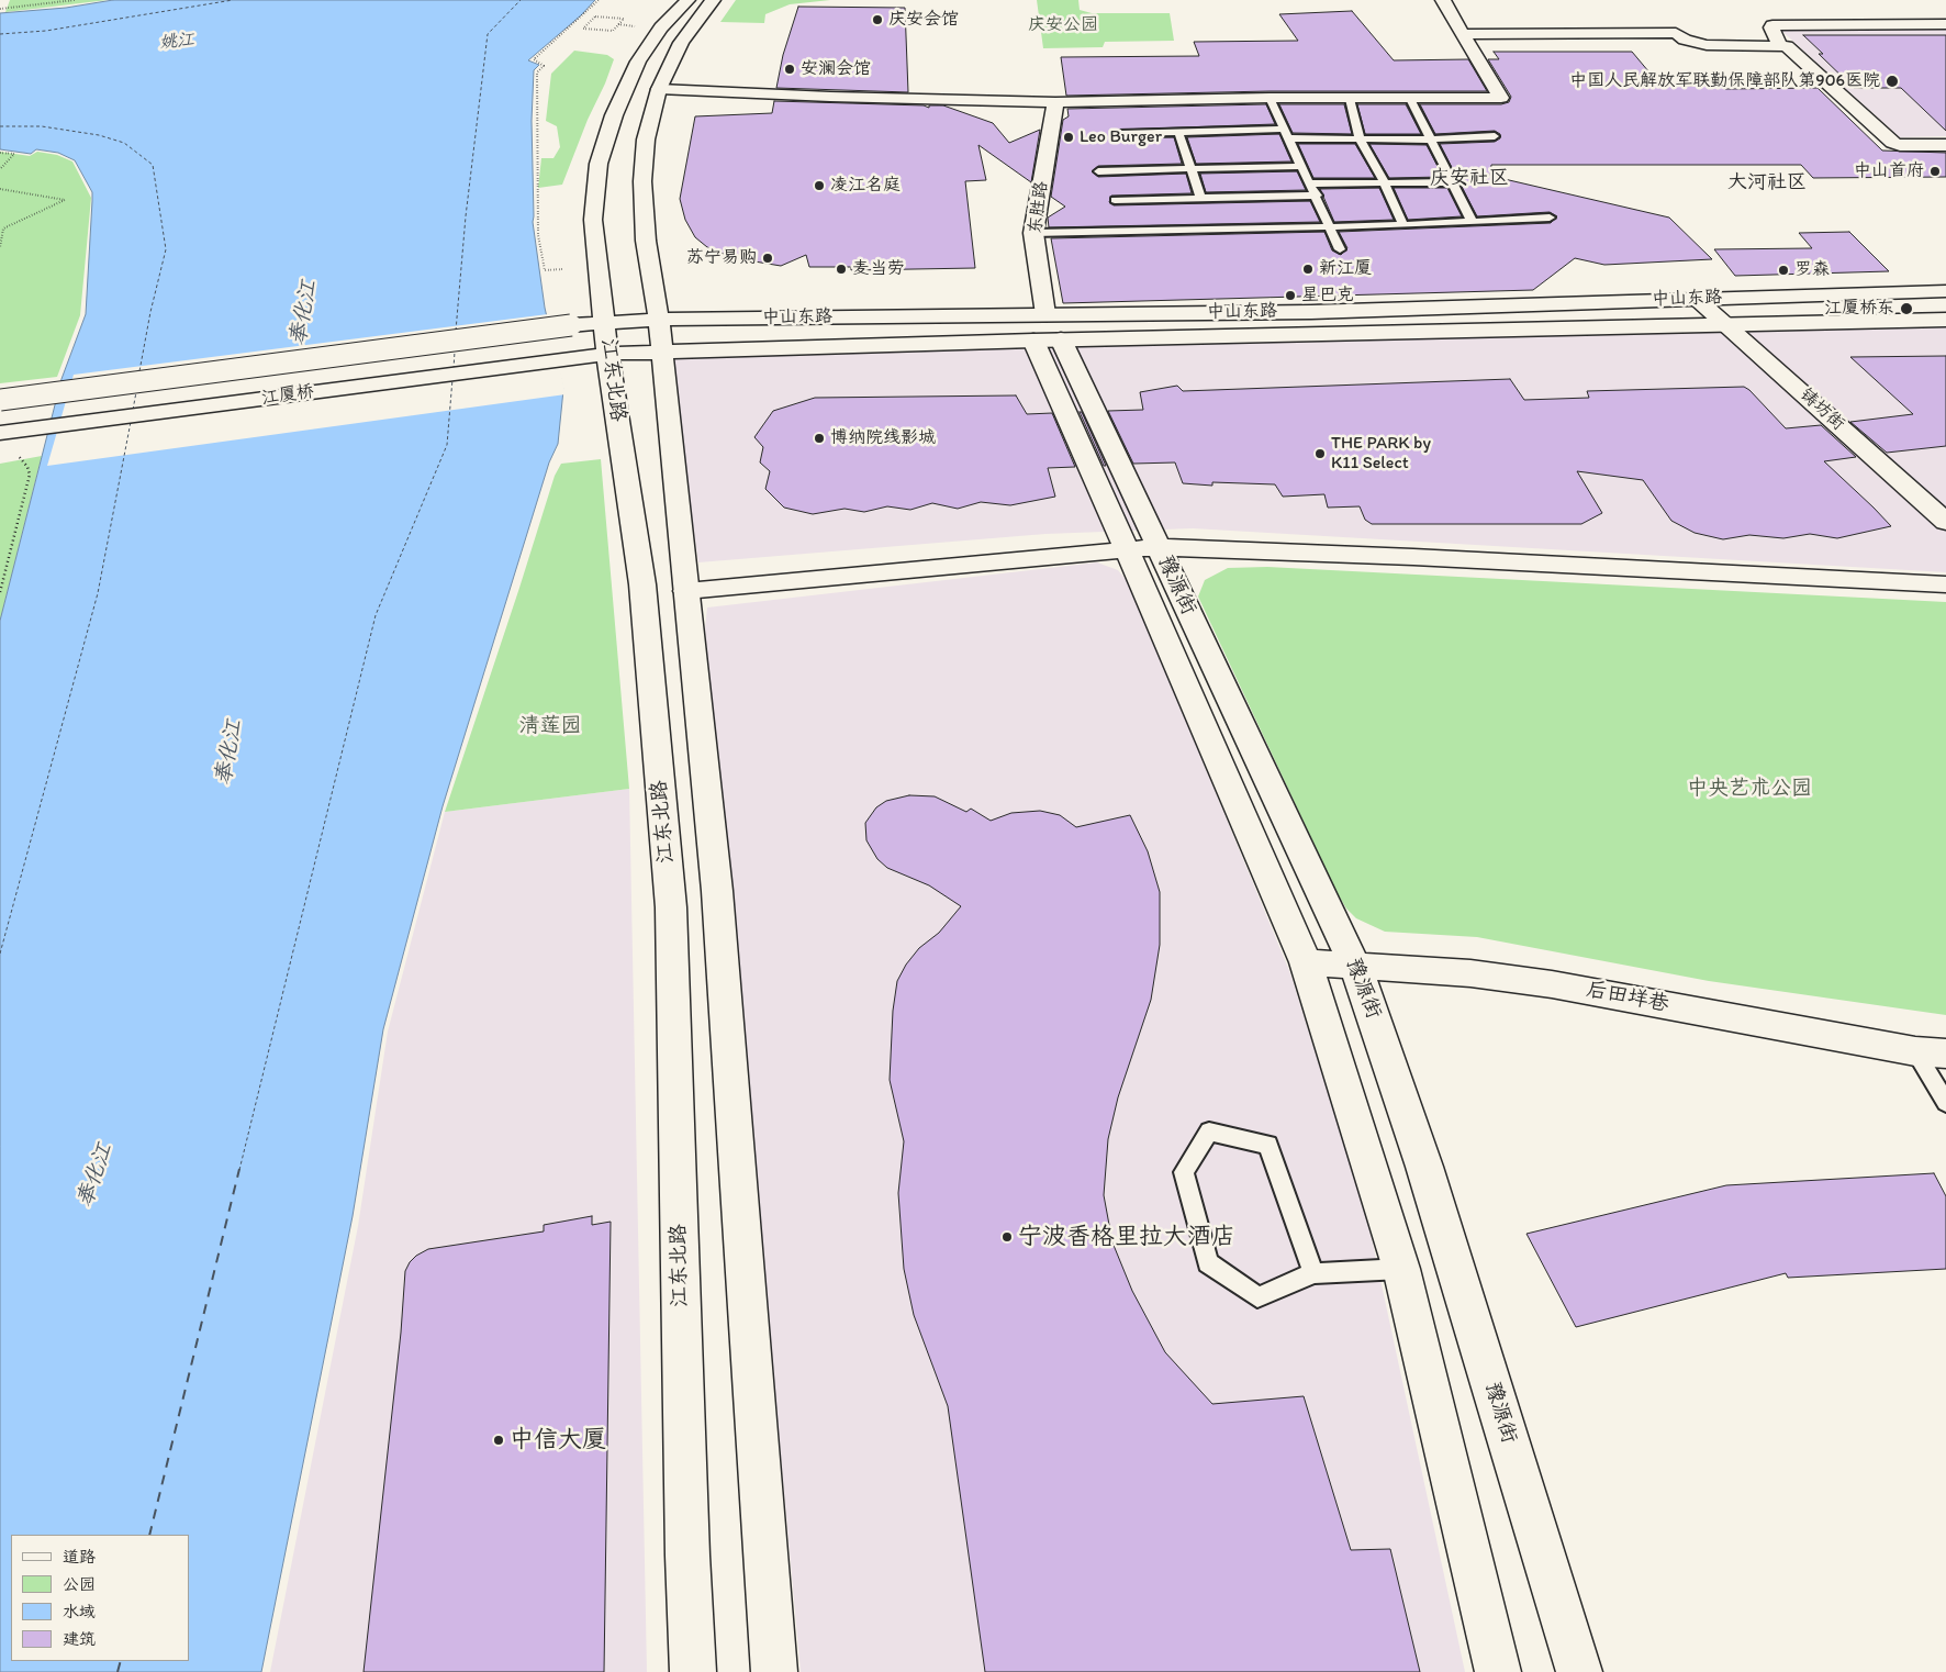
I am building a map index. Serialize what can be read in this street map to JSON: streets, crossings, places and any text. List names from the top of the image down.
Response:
{
  "streets": {
    "main road": [
      "东胜路",
      "中山东路",
      "江东北路",
      "江厦桥",
      "铸坊街",
      "豫源街",
      "后田垟巷"
    ]
  },
  "crossings": [
    ["东胜路", "中山东路"],
    ["东胜路", "豫源街"],
    ["中山东路", "江东北路"],
    ["中山东路", "江厦桥"],
    ["中山东路", "铸坊街"],
    ["中山东路", "豫源街"],
    ["豫源街", "后田垟巷"]
  ],
  "districts": ["庆安社区", "大河社区"],
  "water": ["姚江", "奉化江"],
  "parks": ["庆安公园", "清莲园", "中央艺术公园"],
  "places": [
    "庆安会馆",
    "安澜会馆",
    "中国人民解放军联勤保障部队第906医院",
    "Leo Burger",
    "中山首府",
    "凌江名庭",
    "苏宁易购",
    "麦当劳",
    "新江厦",
    "罗森",
    "星巴克",
    "江厦桥东",
    "博纳院线影城",
    "THE PARK by K11 Select",
    "宁波香格里拉大酒店",
    "中信大厦"
  ],
  "legend": [
    "道路",
    "公园",
    "水域",
    "建筑"
  ]
}
